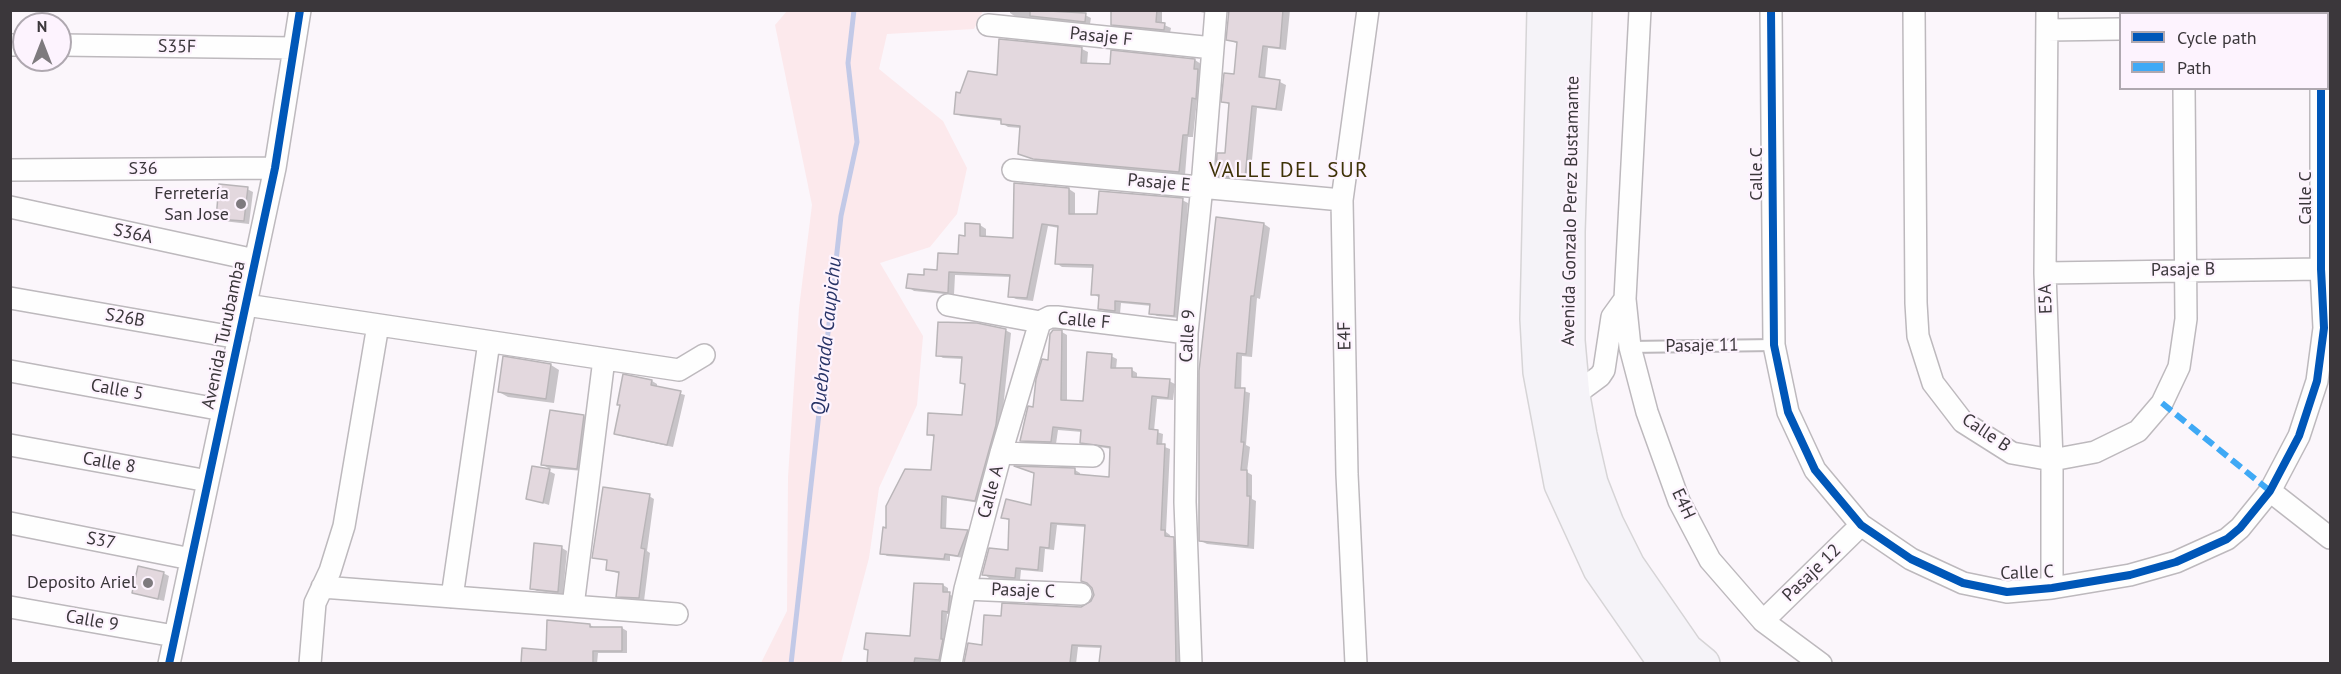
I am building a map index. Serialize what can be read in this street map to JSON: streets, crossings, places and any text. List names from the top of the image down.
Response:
{
  "streets": {
    "main road": ["Avenida Gonzalo Perez Bustamante"],
    "street": [
      "Pasaje F",
      "S35F",
      "S36",
      "Calle C",
      "Pasaje E",
      "S36A",
      "Pasaje B",
      "E5A",
      "S26B",
      "Calle F",
      "Avenida Turubamba",
      "Calle 9",
      "E4F",
      "Calle 5",
      "Calle B",
      "Calle 8",
      "Calle A",
      "E4H",
      "S37",
      "Pasaje 12",
      "Pasaje C"
    ],
    "lane": ["Pasaje 11"]
  },
  "crossings": [
    ["Pasaje F", "Calle 9"],
    ["S35F", "Avenida Turubamba"],
    ["S36", "Avenida Turubamba"],
    ["Calle C", "Pasaje B"],
    ["Calle C", "E5A"],
    ["Calle C", "Pasaje 11"],
    ["Calle C", "Pasaje 12"],
    ["Pasaje E", "Calle 9"],
    ["Pasaje E", "E4F"],
    ["Avenida Gonzalo Perez Bustamante", "E4H"],
    ["S36A", "Avenida Turubamba"],
    ["Pasaje B", "E5A"],
    ["Pasaje B", "Calle B"],
    ["E5A", "Calle B"],
    ["S26B", "Avenida Turubamba"],
    ["Calle F", "Calle 9"],
    ["Calle F", "Calle A"],
    ["Avenida Turubamba", "Calle 9"],
    ["Avenida Turubamba", "Calle 5"],
    ["Avenida Turubamba", "Calle 8"],
    ["Avenida Turubamba", "S37"],
    ["Pasaje 11", "E4H"],
    ["Calle A", "Pasaje C"],
    ["E4H", "Pasaje 12"]
  ],
  "districts": ["VALLE DEL SUR"],
  "water": ["Quebrada Caupichu"],
  "places": ["Ferretería San Jose", "Deposito Ariel"],
  "legend": ["Cycle path", "Path"],
  "north": "top"
}
